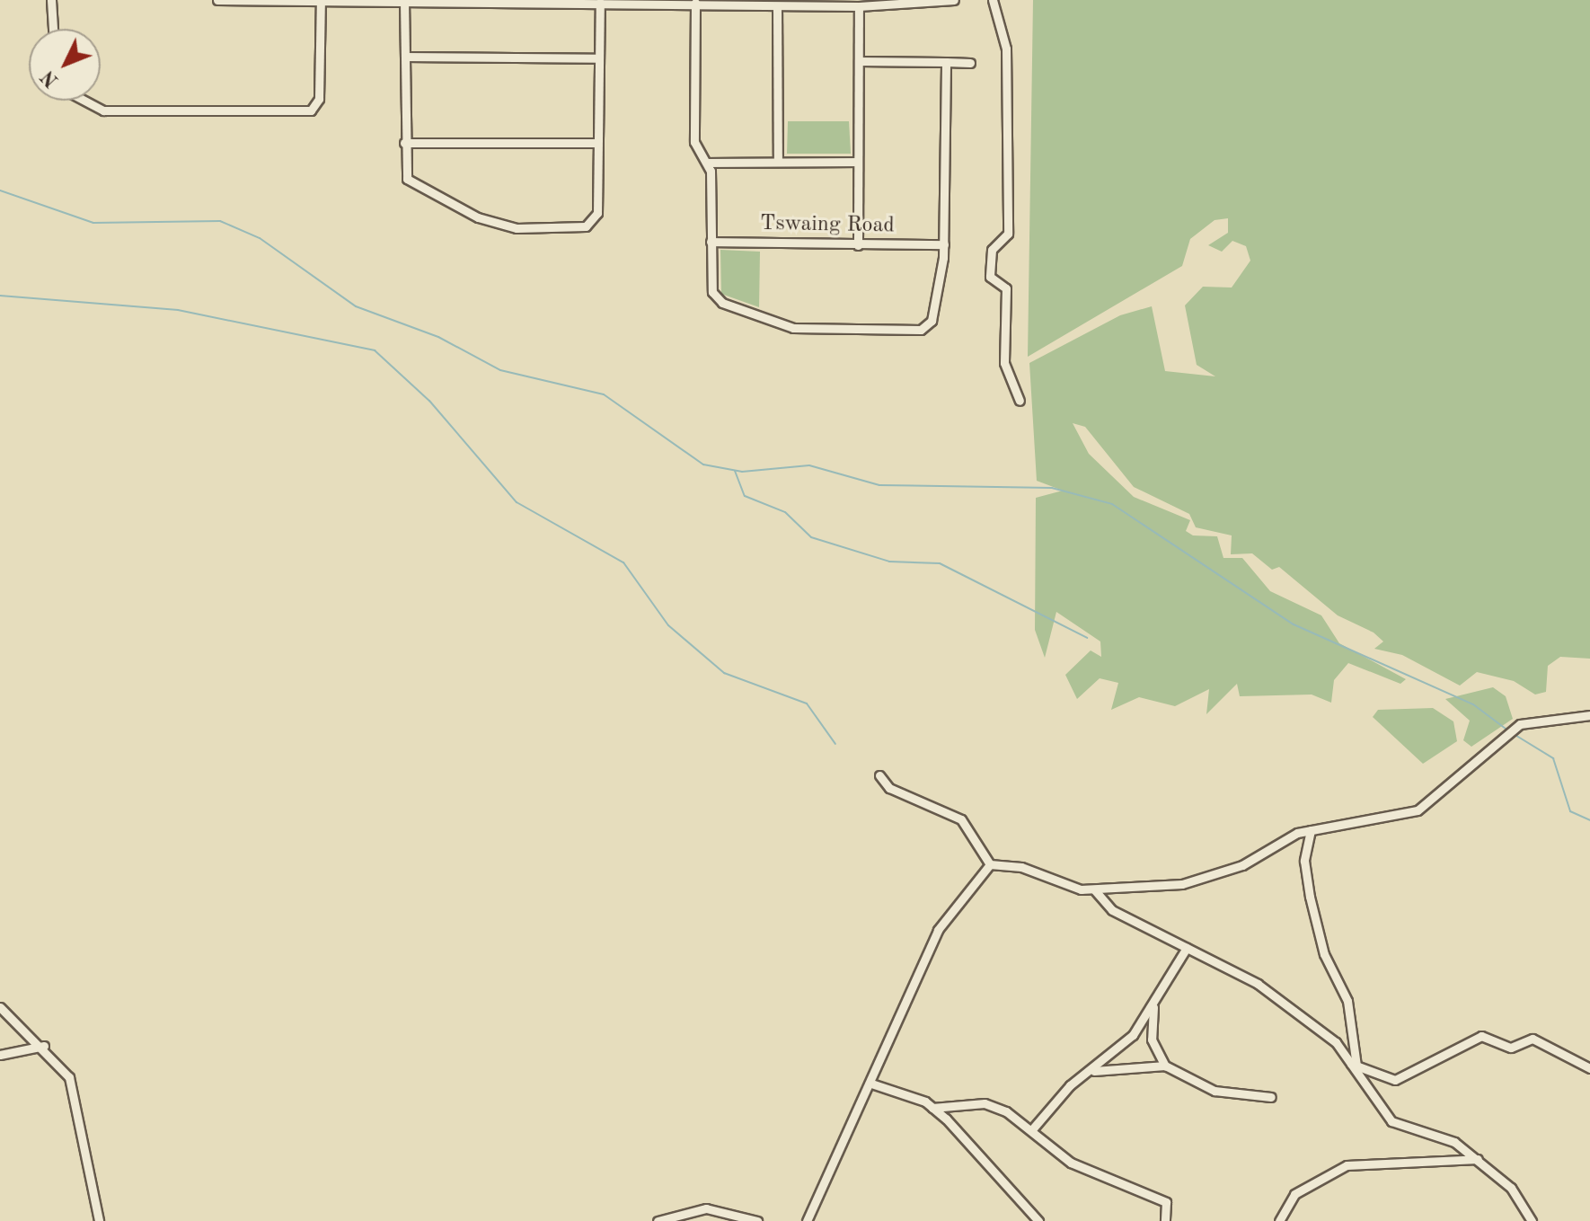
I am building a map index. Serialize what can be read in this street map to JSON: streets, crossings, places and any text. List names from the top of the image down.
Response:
{
  "streets": {
    "street": ["Tswaing Road"]
  },
  "north": "bottom left"
}
